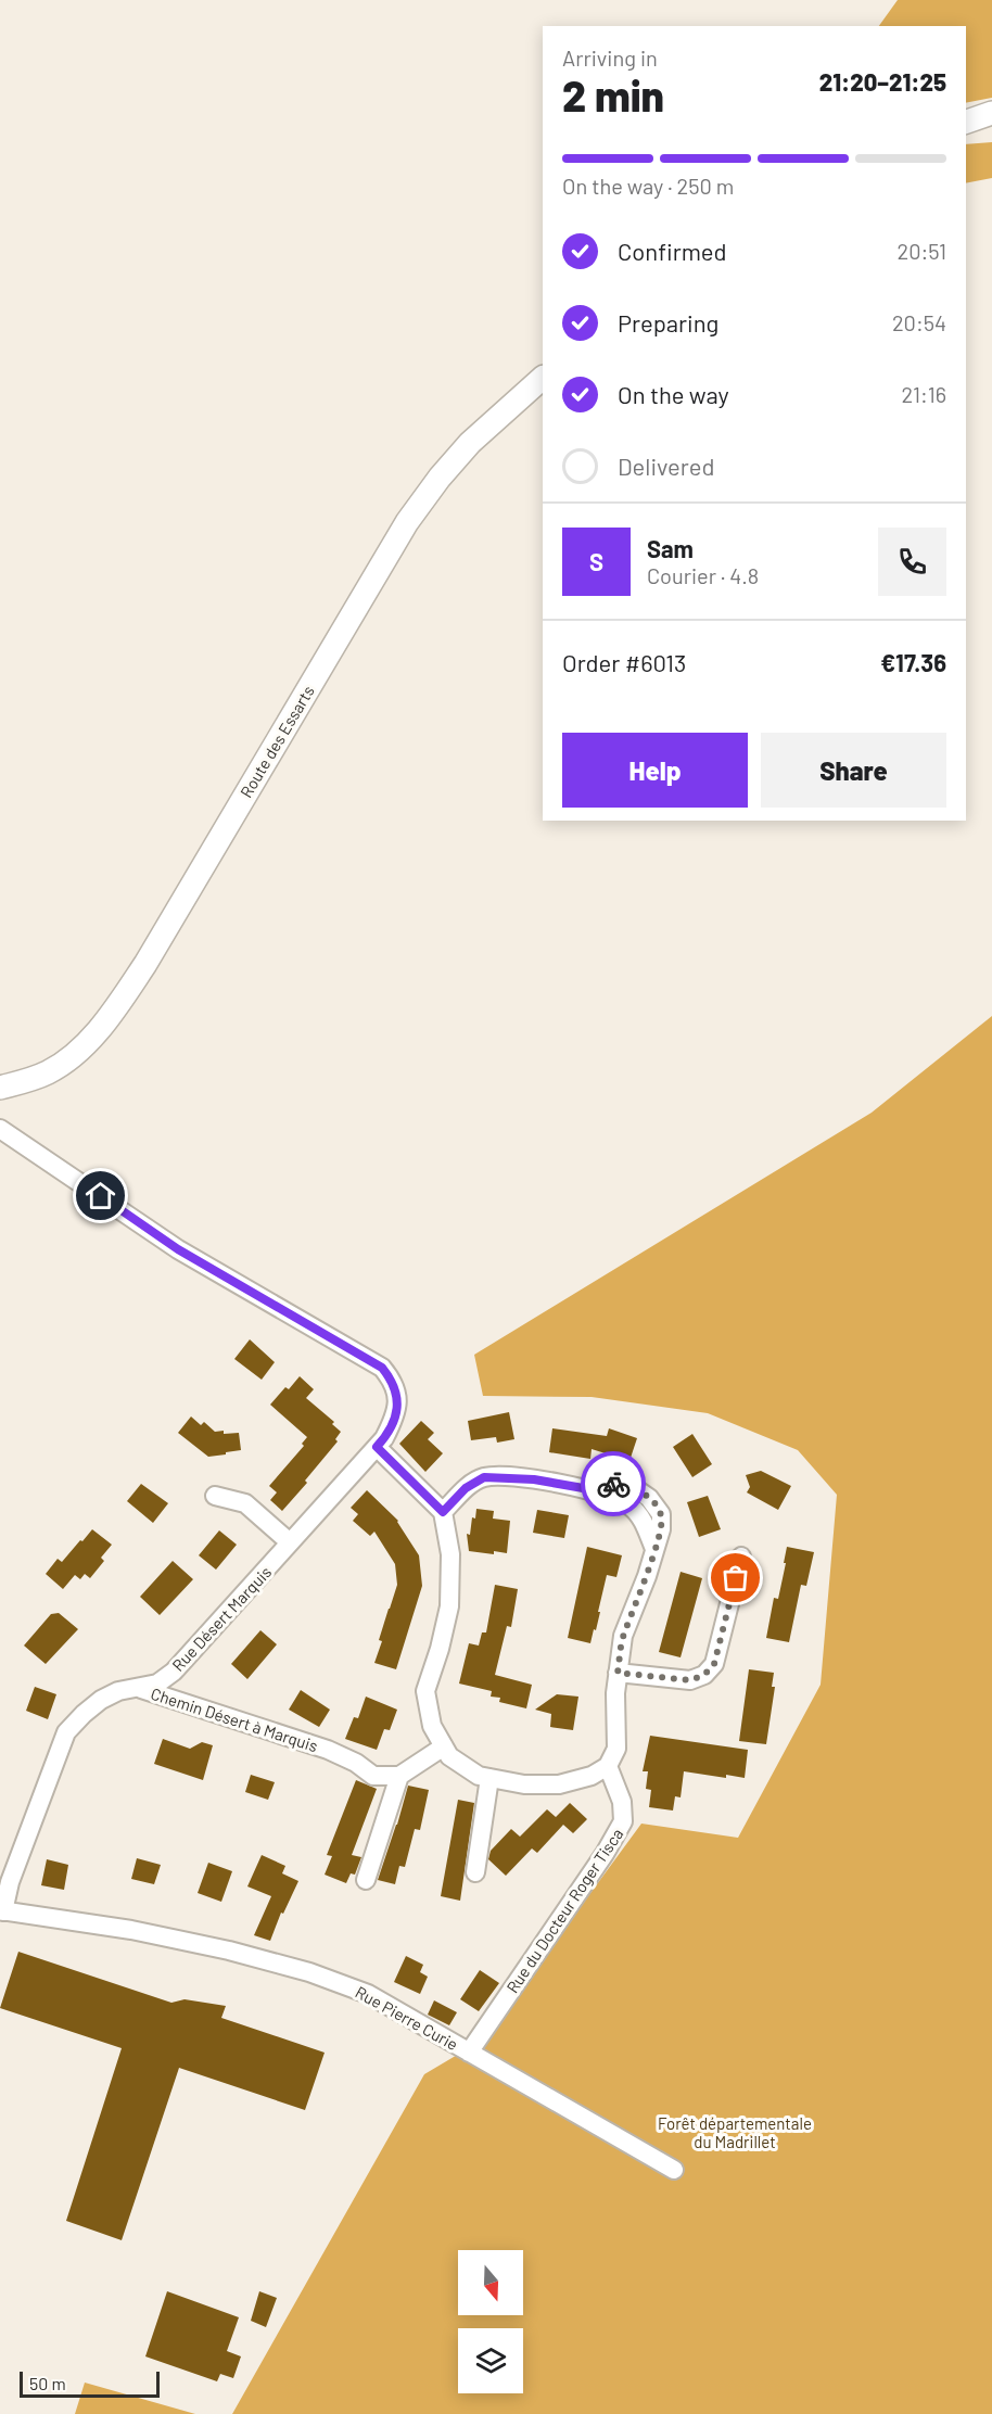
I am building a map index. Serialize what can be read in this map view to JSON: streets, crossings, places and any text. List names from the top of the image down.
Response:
{
  "streets": {
    "main road": ["Route des Essarts"],
    "street": [
      "Rue Désert Marquis",
      "Chemin Désert à Marquis",
      "Rue du Docteur Roger Tisca",
      "Rue Pierre Curie"
    ]
  },
  "crossings": [
    ["Rue Désert Marquis", "Chemin Désert à Marquis"],
    ["Rue Désert Marquis", "Rue Pierre Curie"],
    ["Rue du Docteur Roger Tisca", "Rue Pierre Curie"]
  ],
  "parks": ["Forêt départementale du Madrillet"],
  "scale_bar": "50 m",
  "north": "bottom",
  "page": {
    "heading": ["2 min", "Arriving in", "21:20–21:25"],
    "panel": [
      "Sam",
      "Courier · 4.8",
      "Order #6013",
      "€17.36"
    ],
    "bar": "On the way · 250 m",
    "list": [
      ["Confirmed", "20:51"],
      ["Preparing", "20:54"],
      ["On the way", "21:16"],
      "Delivered"
    ],
    "round": "S",
    "buttons": ["Help", "Share"],
    "scale": "50 m"
  }
}
